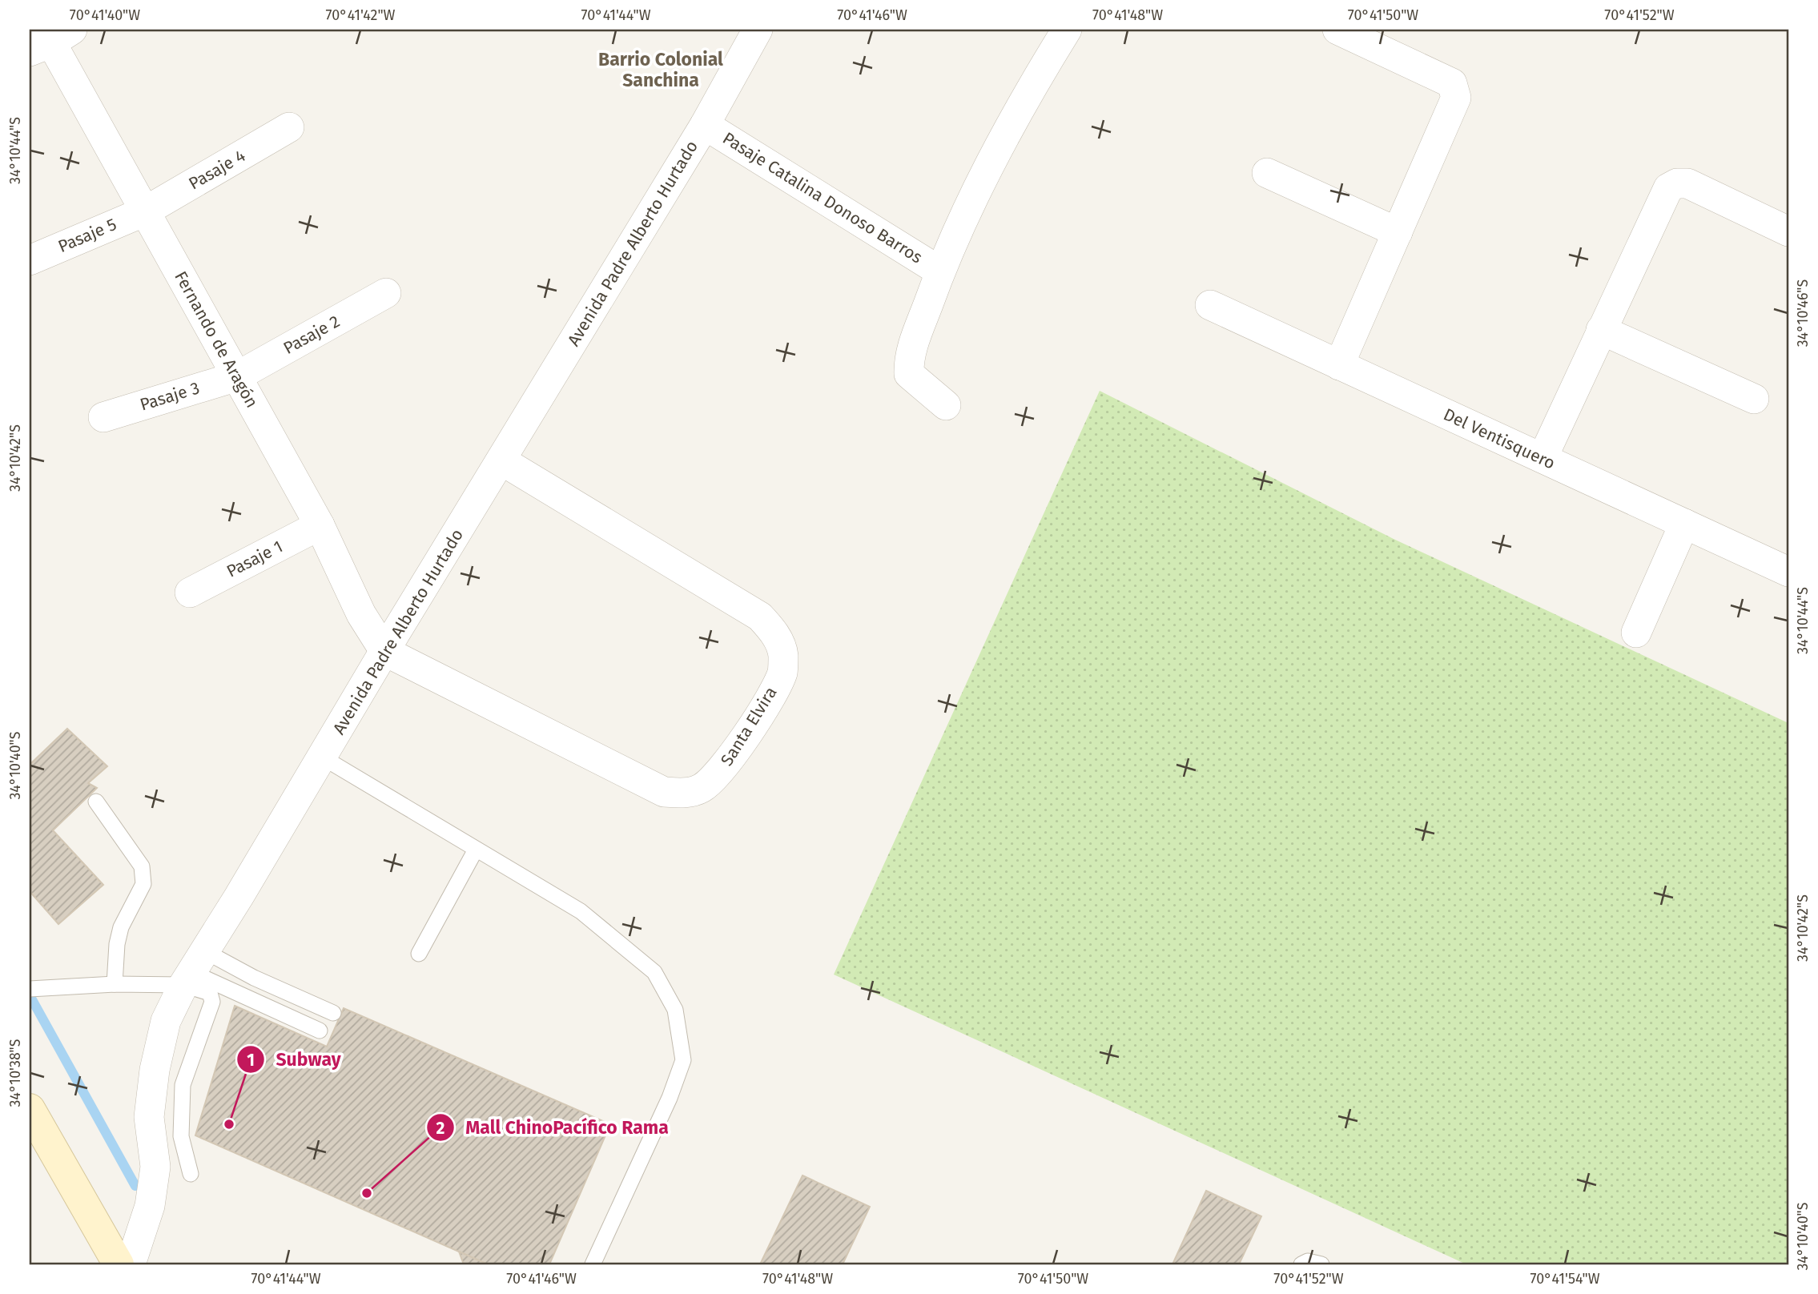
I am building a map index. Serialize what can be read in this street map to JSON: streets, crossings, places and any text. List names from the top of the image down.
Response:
{
  "streets": {
    "street": [
      "Pasaje 4",
      "Pasaje Catalina Donoso Barros",
      "Pasaje 5",
      "Avenida Padre Alberto Hurtado",
      "Pasaje 2",
      "Fernando de Aragón",
      "Pasaje 3",
      "Del Ventisquero",
      "Pasaje 1",
      "Santa Elvira"
    ]
  },
  "crossings": [
    ["Pasaje 4", "Pasaje 5"],
    ["Pasaje 4", "Fernando de Aragón"],
    ["Pasaje Catalina Donoso Barros", "Avenida Padre Alberto Hurtado"],
    ["Pasaje 5", "Fernando de Aragón"],
    ["Avenida Padre Alberto Hurtado", "Fernando de Aragón"],
    ["Avenida Padre Alberto Hurtado", "Santa Elvira"],
    ["Pasaje 2", "Fernando de Aragón"],
    ["Pasaje 2", "Pasaje 3"],
    ["Fernando de Aragón", "Pasaje 3"],
    ["Fernando de Aragón", "Pasaje 1"],
    ["Fernando de Aragón", "Santa Elvira"]
  ],
  "districts": ["Barrio Colonial Sanchina"],
  "places": ["Subway", "Mall ChinoPacífico Rama"],
  "coordinates": [
    "70°41'40\"W",
    "70°41'42\"W",
    "70°41'44\"W",
    "70°41'46\"W",
    "70°41'48\"W",
    "70°41'50\"W",
    "70°41'52\"W",
    "34°10'44\"S",
    "34°10'46\"S",
    "34°10'42\"S",
    "34°10'40\"S",
    "34°10'38\"S",
    "70°41'54\"W"
  ]
}
